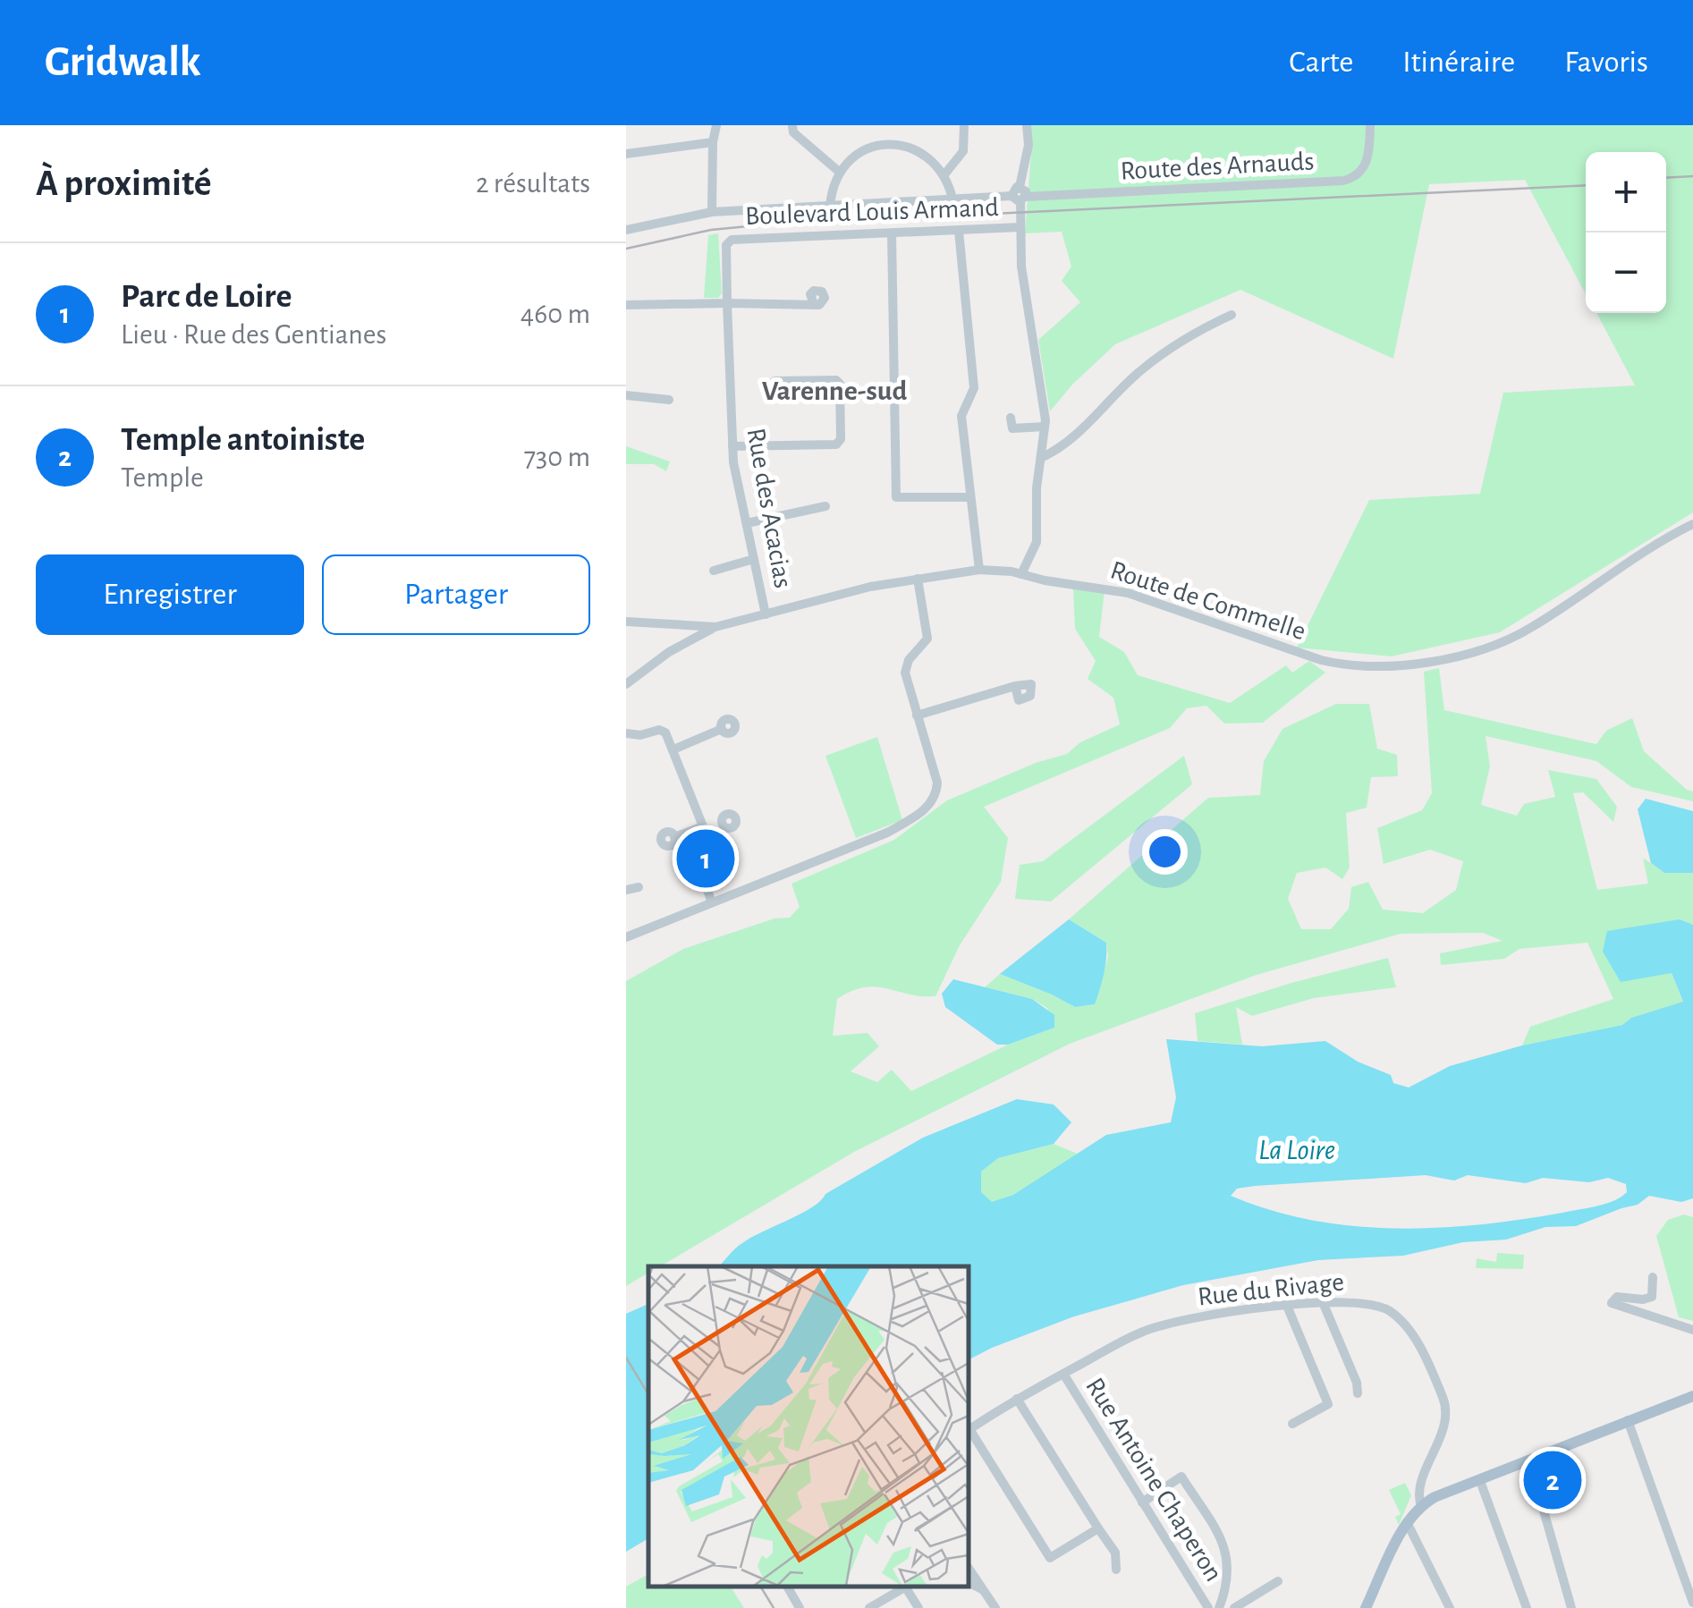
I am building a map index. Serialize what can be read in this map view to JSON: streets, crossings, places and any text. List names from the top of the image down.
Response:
{
  "streets": {
    "street": [
      "Route des Arnauds",
      "Boulevard Louis Armand",
      "Rue des Acacias",
      "Route de Commelle",
      "Rue du Rivage",
      "Rue Antoine Chaperon"
    ]
  },
  "crossings": [
    ["Boulevard Louis Armand", "Rue des Acacias"],
    ["Rue des Acacias", "Route de Commelle"],
    ["Rue du Rivage", "Rue Antoine Chaperon"]
  ],
  "districts": ["Varenne-sud"],
  "water": ["La Loire"],
  "page": {
    "header": "Gridwalk",
    "nav": ["Carte", "Itinéraire", "Favoris"],
    "heading": ["À proximité", "2 résultats"],
    "map_buttons": ["+", "−"],
    "list": [
      {
        "mark": "1",
        "name": "Parc de Loire",
        "note": "Lieu · Rue des Gentianes",
        "value": "460 m"
      },
      {
        "mark": "2",
        "name": "Temple antoiniste",
        "note": "Temple",
        "value": "730 m"
      }
    ],
    "buttons": ["Enregistrer", "Partager"],
    "pins": ["1", "2"]
  }
}
